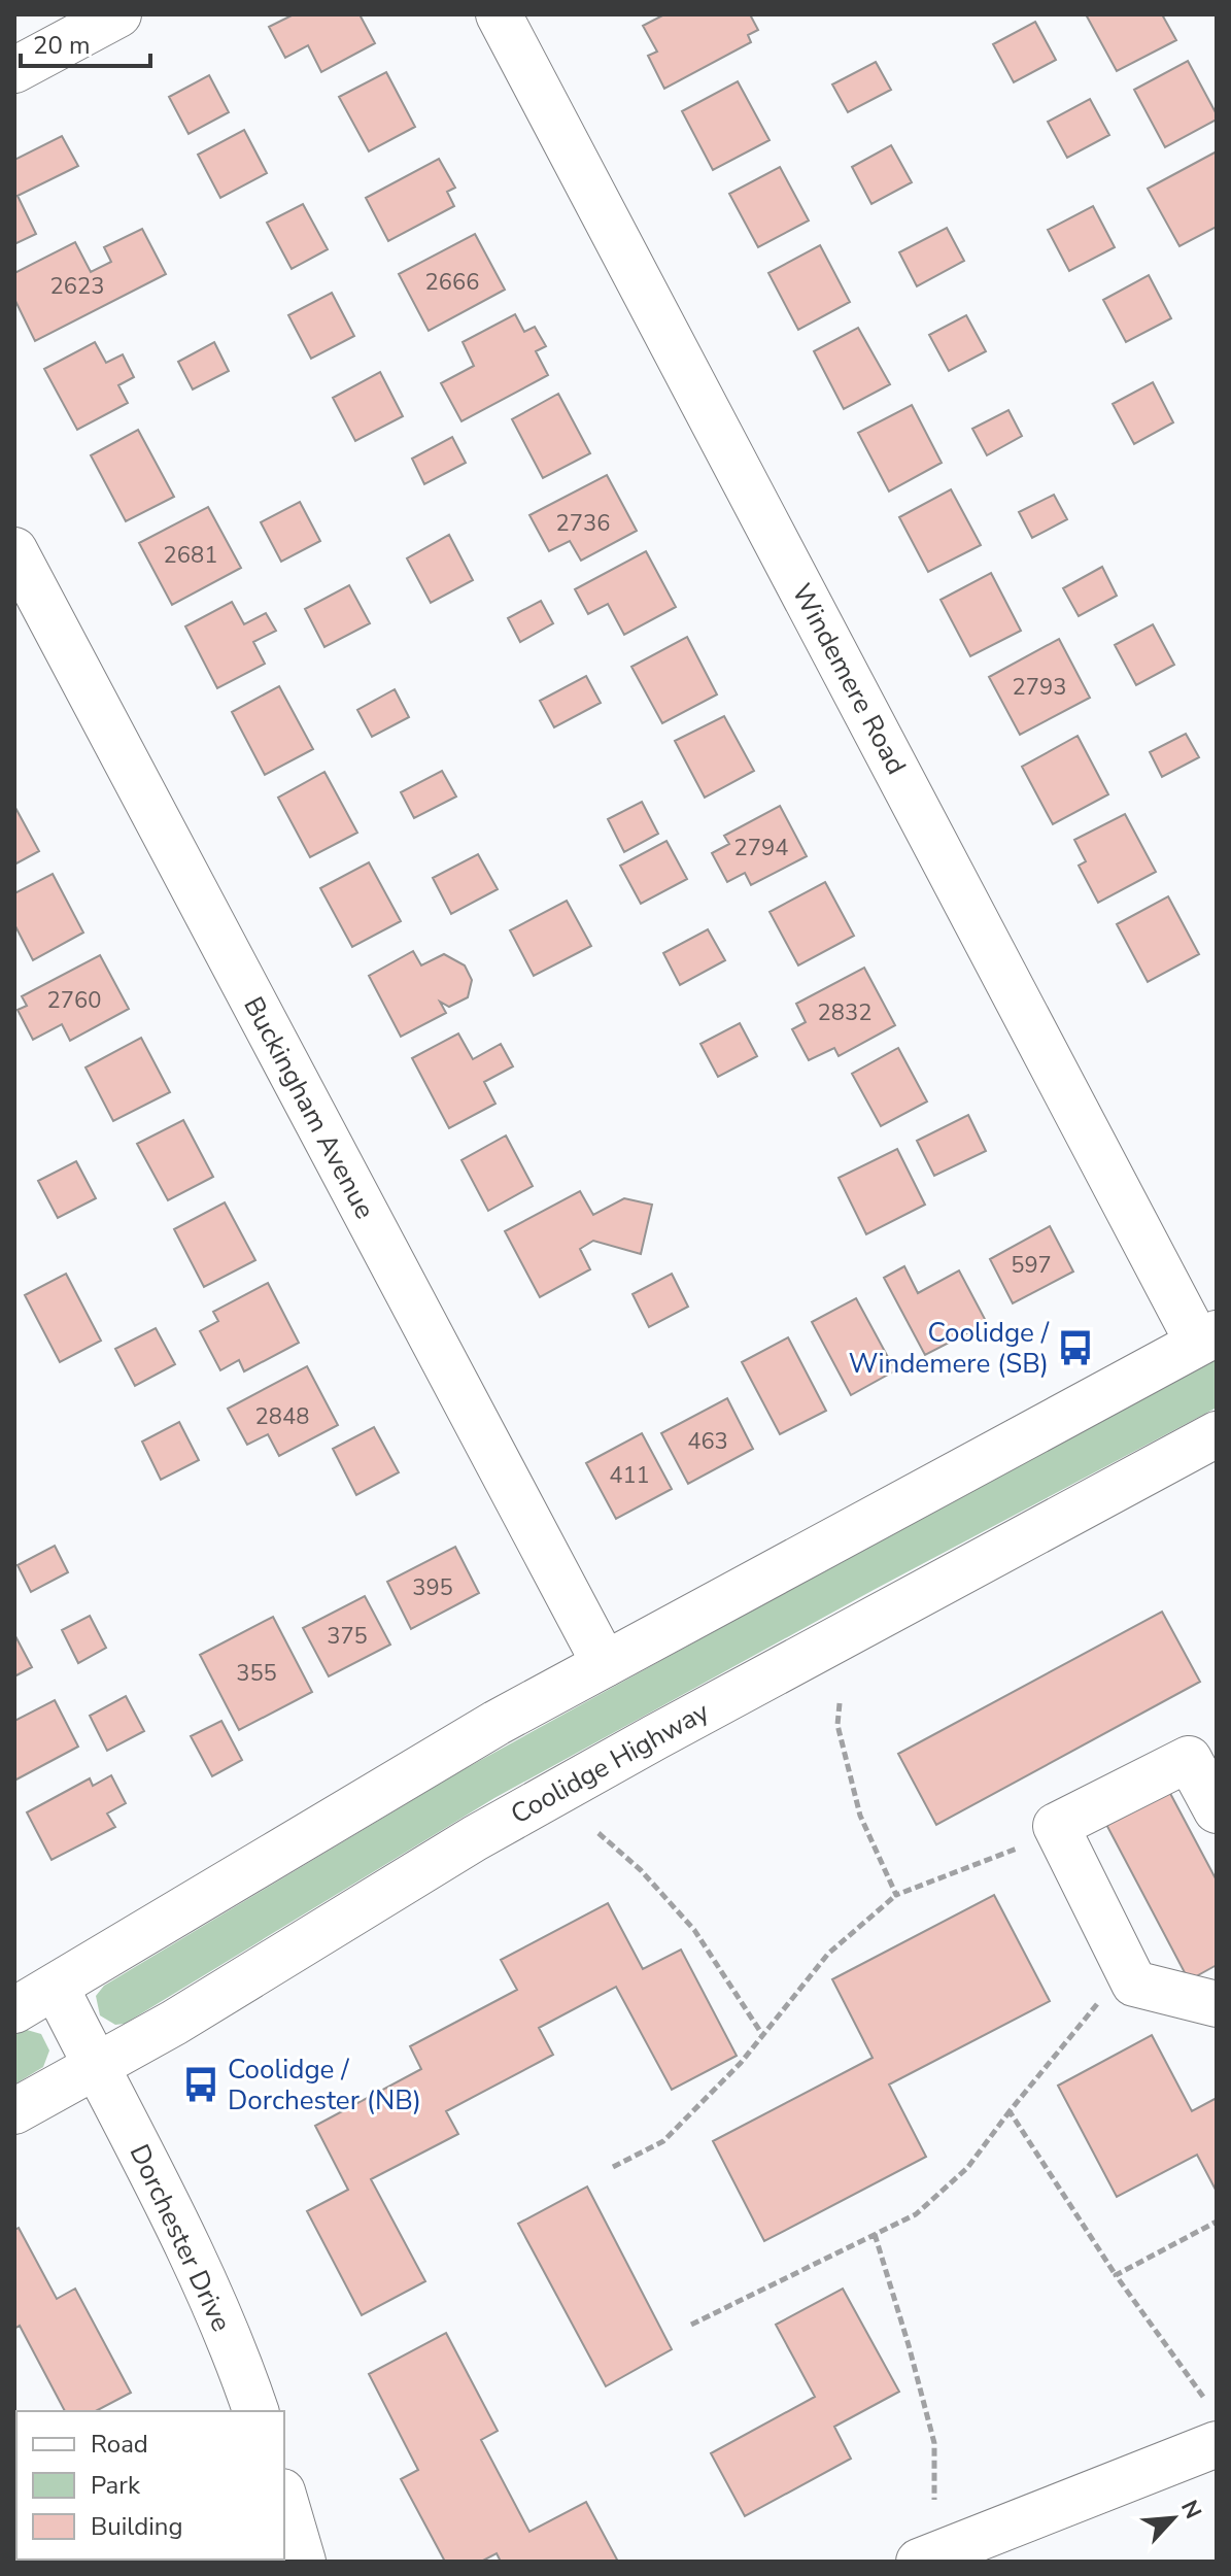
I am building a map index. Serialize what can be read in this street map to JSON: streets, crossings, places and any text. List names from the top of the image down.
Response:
{
  "streets": {
    "street": [
      "Windemere Road",
      "Buckingham Avenue",
      "Coolidge Highway",
      "Dorchester Drive"
    ]
  },
  "crossings": [
    ["Coolidge Highway", "Dorchester Drive"]
  ],
  "places": {
    "bus stop": ["Coolidge / Windemere (SB)", "Coolidge / Dorchester (NB)"]
  },
  "house_numbers": [
    "2666",
    "2623",
    "2736",
    "2681",
    "2793",
    "2794",
    "2760",
    "2832",
    "597",
    "2848",
    "463",
    "411",
    "395",
    "375",
    "355"
  ],
  "legend": ["Road", "Park", "Building"],
  "scale_bar": "20 m",
  "north": "top right"
}
